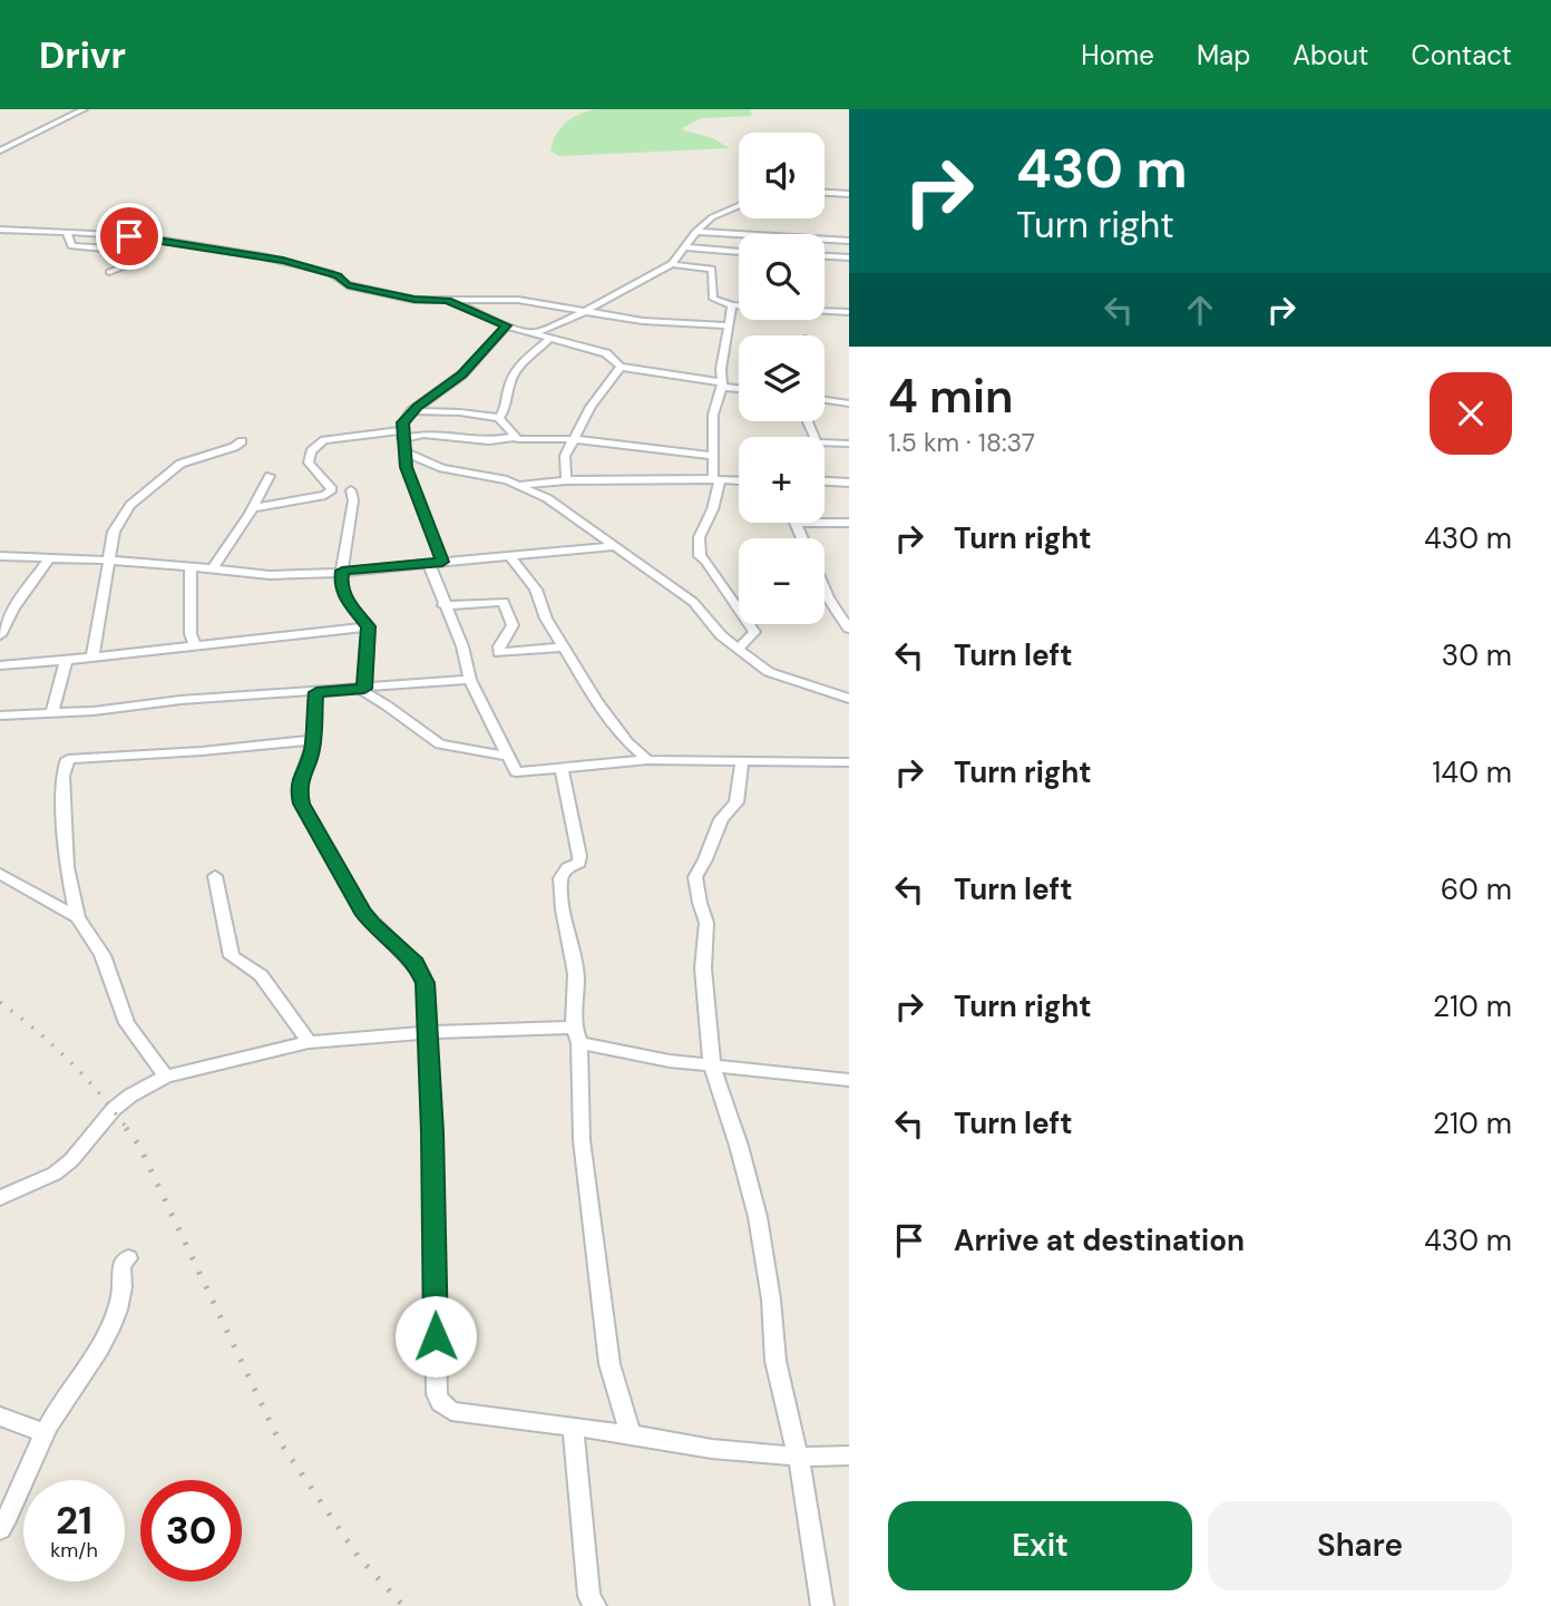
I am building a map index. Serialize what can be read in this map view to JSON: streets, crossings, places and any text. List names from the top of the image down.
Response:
{
  "page": {
    "header": "Drivr",
    "nav": [
      "Home",
      "Map",
      "About",
      "Contact"
    ],
    "turn": ["430 m", "Turn right"],
    "map_buttons": ["+", "−"],
    "heading": ["4 min", "1.5 km · 18:37"],
    "list": [
      {
        "name": "Turn right",
        "value": "430 m"
      },
      {
        "name": "Turn left",
        "value": "30 m"
      },
      {
        "name": "Turn right",
        "value": "140 m"
      },
      {
        "name": "Turn left",
        "value": "60 m"
      },
      {
        "name": "Turn right",
        "value": "210 m"
      },
      {
        "name": "Turn left",
        "value": "210 m"
      },
      {
        "name": "Arrive at destination",
        "value": "430 m"
      }
    ],
    "speed": "21 km/h",
    "limit": "30",
    "buttons": ["Exit", "Share"]
  }
}
